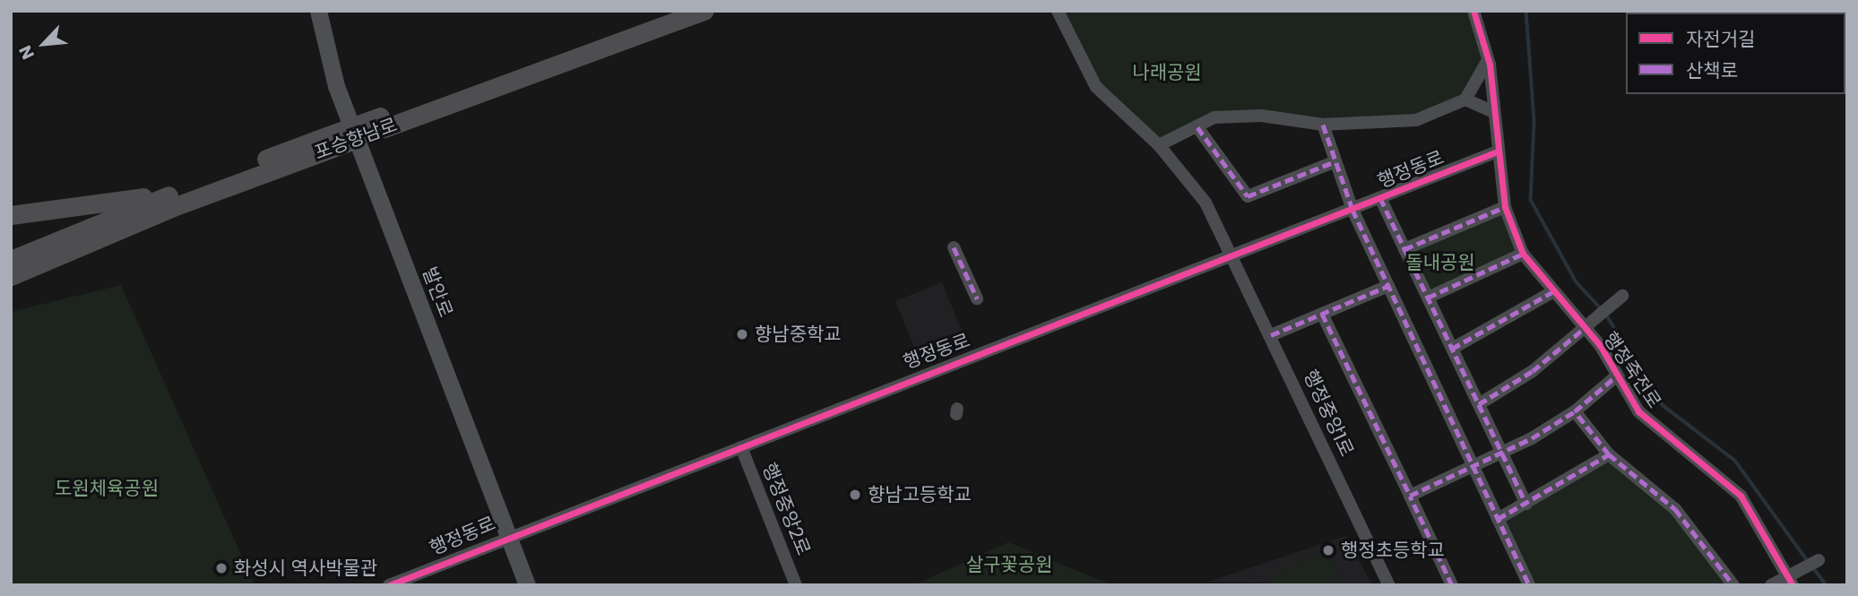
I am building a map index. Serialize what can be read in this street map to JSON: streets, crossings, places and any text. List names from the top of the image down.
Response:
{
  "streets": {
    "highway": ["포승향남로"],
    "main road": ["발안로"],
    "street": [
      "행정동로",
      "행정죽전로",
      "행정중앙1로",
      "행정중앙2로"
    ]
  },
  "crossings": [
    ["행정동로", "발안로"],
    ["행정동로", "행정죽전로"],
    ["행정동로", "행정중앙1로"],
    ["행정동로", "행정중앙2로"]
  ],
  "parks": [
    "나래공원",
    "돌내공원",
    "도원체육공원",
    "살구꽃공원"
  ],
  "places": [
    "향남중학교",
    "향남고등학교",
    "행정초등학교",
    "화성시 역사박물관"
  ],
  "legend": ["자전거길", "산책로"],
  "north": "bottom left"
}
